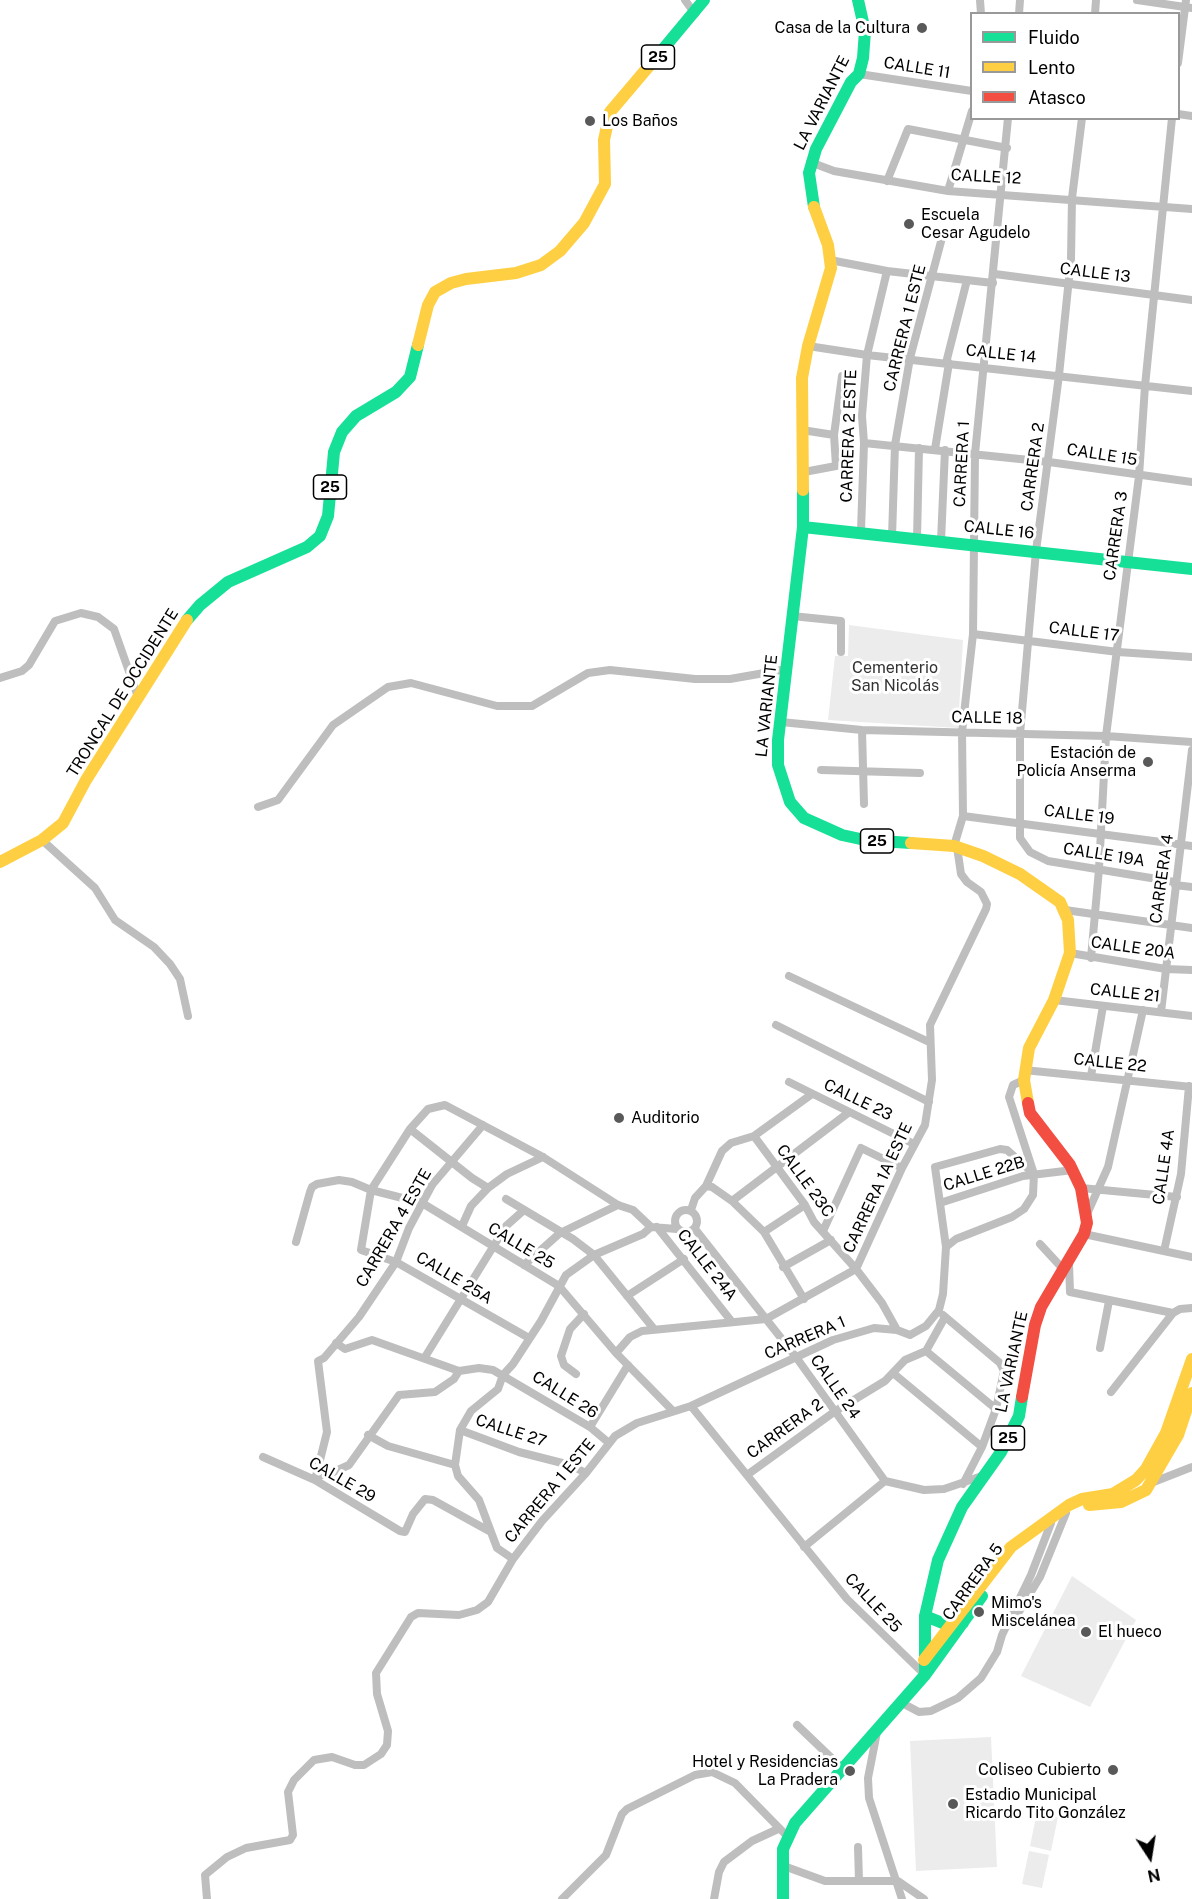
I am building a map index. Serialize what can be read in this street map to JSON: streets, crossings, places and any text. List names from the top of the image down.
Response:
{
  "streets": {
    "main road": [
      "25",
      "LA VARIANTE",
      "CALLE 16",
      "TRONCAL DE OCCIDENTE",
      "CARRERA 5"
    ],
    "street": [
      "CALLE 11",
      "CALLE 12",
      "CALLE 13",
      "CARRERA 1 ESTE",
      "CALLE 14",
      "CARRERA 2 ESTE",
      "CALLE 15",
      "CARRERA 1",
      "CARRERA 2",
      "CARRERA 3",
      "CALLE 17",
      "CALLE 18",
      "CALLE 19",
      "CALLE 19A",
      "CARRERA 4",
      "CALLE 20A",
      "CALLE 21",
      "CALLE 22",
      "CALLE 23",
      "CALLE 4A",
      "CALLE 22B",
      "CALLE 23C",
      "CARRERA 1A ESTE",
      "CARRERA 4 ESTE",
      "CALLE 25",
      "CALLE 24A",
      "CALLE 25A",
      "CALLE 24",
      "CALLE 26",
      "CALLE 27",
      "CALLE 29"
    ]
  },
  "crossings": [
    ["25", "TRONCAL DE OCCIDENTE"],
    ["CALLE 11", "LA VARIANTE"],
    ["LA VARIANTE", "CALLE 12"],
    ["LA VARIANTE", "CALLE 13"],
    ["LA VARIANTE", "CALLE 14"],
    ["LA VARIANTE", "CARRERA 1"],
    ["LA VARIANTE", "CALLE 16"],
    ["LA VARIANTE", "CALLE 18"],
    ["LA VARIANTE", "CALLE 20A"],
    ["LA VARIANTE", "CALLE 21"],
    ["LA VARIANTE", "CALLE 22"],
    ["LA VARIANTE", "CALLE 22B"],
    ["LA VARIANTE", "CARRERA 1A ESTE"],
    ["LA VARIANTE", "CALLE 25"],
    ["LA VARIANTE", "CARRERA 5"],
    ["CALLE 12", "CARRERA 1"],
    ["CALLE 12", "CARRERA 2"],
    ["CALLE 12", "CARRERA 3"],
    ["CALLE 13", "CARRERA 1 ESTE"],
    ["CALLE 13", "CARRERA 2 ESTE"],
    ["CALLE 13", "CARRERA 1"],
    ["CALLE 13", "CARRERA 2"],
    ["CALLE 13", "CARRERA 3"],
    ["CARRERA 1 ESTE", "CALLE 14"],
    ["CARRERA 1 ESTE", "CALLE 15"],
    ["CARRERA 1 ESTE", "CARRERA 1"],
    ["CARRERA 1 ESTE", "CALLE 16"],
    ["CARRERA 1 ESTE", "CALLE 26"],
    ["CARRERA 1 ESTE", "CALLE 27"],
    ["CALLE 14", "CARRERA 2 ESTE"],
    ["CALLE 14", "CARRERA 1"],
    ["CALLE 14", "CARRERA 2"],
    ["CALLE 14", "CARRERA 3"],
    ["CARRERA 2 ESTE", "CALLE 15"],
    ["CARRERA 2 ESTE", "CALLE 16"],
    ["CALLE 15", "CARRERA 1"],
    ["CALLE 15", "CARRERA 2"],
    ["CALLE 15", "CARRERA 3"],
    ["CARRERA 1", "CALLE 16"],
    ["CARRERA 1", "CALLE 17"],
    ["CARRERA 1", "CALLE 18"],
    ["CARRERA 1", "CALLE 19"],
    ["CARRERA 1", "CALLE 23C"],
    ["CARRERA 1", "CARRERA 1A ESTE"],
    ["CARRERA 1", "CALLE 25"],
    ["CARRERA 1", "CALLE 24"],
    ["CARRERA 1", "CALLE 26"],
    ["CARRERA 2", "CALLE 16"],
    ["CARRERA 2", "CALLE 17"],
    ["CARRERA 2", "CALLE 18"],
    ["CARRERA 2", "CALLE 19"],
    ["CARRERA 2", "CALLE 19A"],
    ["CARRERA 2", "CALLE 25"],
    ["CARRERA 2", "CALLE 24"],
    ["CALLE 16", "CARRERA 3"],
    ["CARRERA 3", "CALLE 17"],
    ["CARRERA 3", "CALLE 18"],
    ["CARRERA 3", "CALLE 19"],
    ["CARRERA 3", "CALLE 19A"],
    ["CARRERA 3", "CALLE 20A"],
    ["CALLE 19", "CARRERA 4"],
    ["CALLE 19A", "CARRERA 4"],
    ["CARRERA 4", "CALLE 20A"],
    ["CARRERA 4", "CALLE 21"],
    ["CALLE 22", "CALLE 4A"],
    ["CALLE 23", "CARRERA 1A ESTE"],
    ["CALLE 23C", "CARRERA 1A ESTE"],
    ["CARRERA 1A ESTE", "CALLE 25"],
    ["CARRERA 1A ESTE", "CALLE 24A"],
    ["CARRERA 1A ESTE", "CALLE 24"],
    ["CARRERA 4 ESTE", "CALLE 25"],
    ["CARRERA 4 ESTE", "CALLE 24A"],
    ["CARRERA 4 ESTE", "CALLE 25A"],
    ["CARRERA 4 ESTE", "CALLE 29"],
    ["CALLE 25", "CALLE 25A"],
    ["CALLE 25", "CARRERA 5"]
  ],
  "parks": ["Cementerio San Nicolás"],
  "places": [
    "Casa de la Cultura",
    "Los Baños",
    "Escuela Cesar Agudelo",
    "Estación de Policía Anserma",
    "Auditorio",
    "Mimo's Miscelánea",
    "El hueco",
    "Coliseo Cubierto",
    "Hotel y Residencias La Pradera",
    "Estadio Municipal Ricardo Tito González"
  ],
  "legend": ["Fluido", "Lento", "Atasco"],
  "north": "bottom"
}
